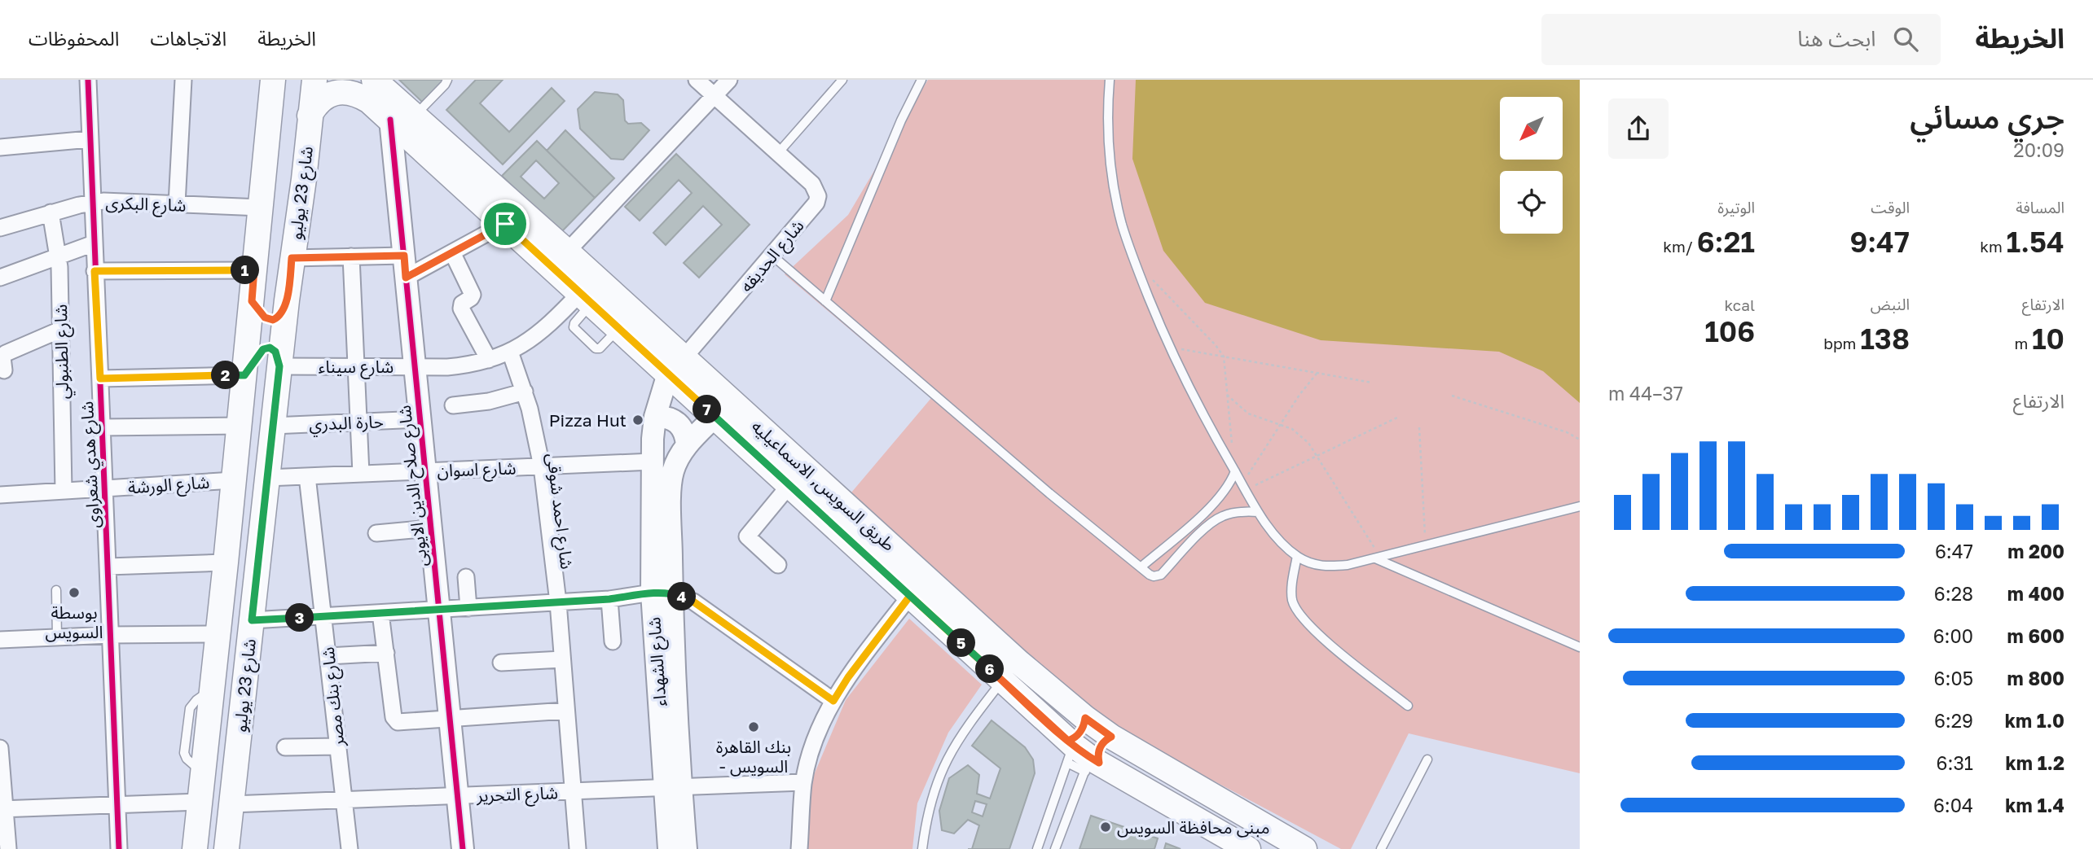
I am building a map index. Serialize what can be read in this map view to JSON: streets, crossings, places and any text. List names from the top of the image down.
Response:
{
  "streets": {
    "main road": ["شارع 23 يوليو", "طريق السويس, الاسماعيليه"],
    "street": [
      "شارع البكرى",
      "شارع الحديقه",
      "شارع الطنبولي",
      "شارع سيناء",
      "حارة البدري",
      "شارع هدي شعراوى",
      "شارع اسوان",
      "شارع الورشة",
      "شارع صلاح الدين الايوبى",
      "شارع احمد شوقى",
      "شارع الشهداء",
      "شارع بنك مصر",
      "شارع التحرير"
    ]
  },
  "crossings": [
    ["شارع 23 يوليو", "شارع البكرى"],
    ["شارع 23 يوليو", "شارع سيناء"],
    ["شارع 23 يوليو", "حارة البدري"],
    ["شارع 23 يوليو", "شارع اسوان"],
    ["شارع 23 يوليو", "شارع الورشة"],
    ["شارع 23 يوليو", "شارع التحرير"],
    ["شارع البكرى", "شارع الطنبولي"],
    ["شارع البكرى", "شارع هدي شعراوى"],
    ["شارع الحديقه", "طريق السويس, الاسماعيليه"],
    ["شارع الحديقه", "شارع الشهداء"],
    ["شارع الطنبولي", "شارع الورشة"],
    ["شارع سيناء", "طريق السويس, الاسماعيليه"],
    ["شارع سيناء", "شارع صلاح الدين الايوبى"],
    ["شارع سيناء", "شارع احمد شوقى"],
    ["حارة البدري", "شارع صلاح الدين الايوبى"],
    ["شارع هدي شعراوى", "شارع الورشة"],
    ["شارع اسوان", "شارع صلاح الدين الايوبى"],
    ["شارع اسوان", "شارع احمد شوقى"],
    ["شارع اسوان", "شارع الشهداء"],
    ["شارع اسوان", "شارع بنك مصر"],
    ["طريق السويس, الاسماعيليه", "شارع صلاح الدين الايوبى"],
    ["طريق السويس, الاسماعيليه", "شارع الشهداء"],
    ["شارع صلاح الدين الايوبى", "شارع التحرير"],
    ["شارع احمد شوقى", "شارع التحرير"],
    ["شارع الشهداء", "شارع التحرير"],
    ["شارع بنك مصر", "شارع التحرير"]
  ],
  "places": [
    "Pizza Hut",
    "بوسطة السويس",
    "بنك القاهرة - السويس",
    "مبنى محافظة السويس"
  ],
  "north": "bottom left",
  "page": {
    "header": "الخريطة",
    "search": "ابحث هنا",
    "nav": ["الخريطة", "الاتجاهات", "المحفوظات"],
    "heading": ["جري مسائي", "20:09"],
    "stats": [
      ["المسافة", "1.54 km"],
      ["الوقت", "9:47"],
      ["الوتيرة", "6:21 /km"],
      ["الارتفاع", "10 m"],
      ["النبض", "138 bpm"],
      ["kcal", "106"]
    ],
    "pins": [
      "1",
      "2",
      "7",
      "4",
      "3",
      "5",
      "6"
    ],
    "chart": ["الارتفاع", "37–44 m"],
    "list": [
      {
        "name": "200 m",
        "note": "6:47"
      },
      {
        "name": "400 m",
        "note": "6:28"
      },
      {
        "name": "600 m",
        "note": "6:00"
      },
      {
        "name": "800 m",
        "note": "6:05"
      },
      {
        "name": "1.0 km",
        "note": "6:29"
      },
      {
        "name": "1.2 km",
        "note": "6:31"
      },
      {
        "name": "1.4 km",
        "note": "6:04"
      }
    ]
  }
}
